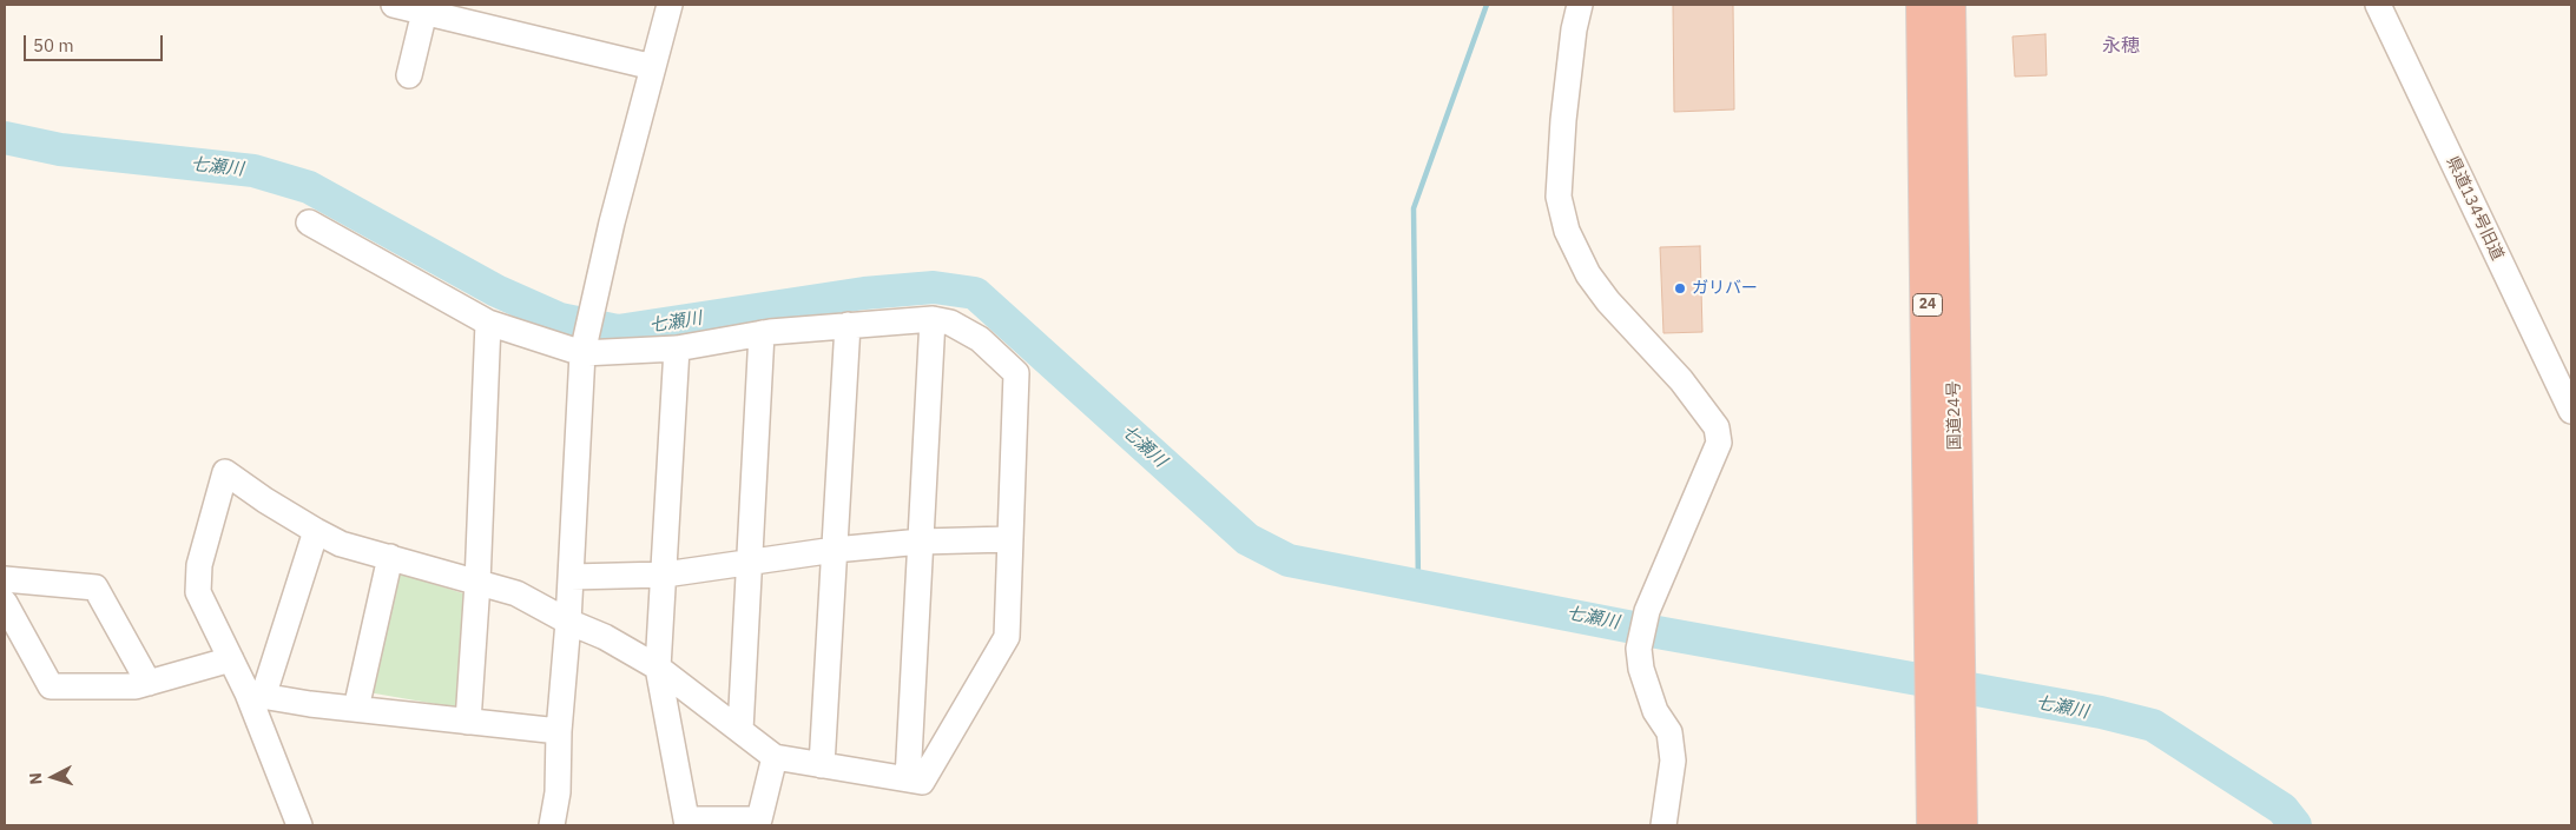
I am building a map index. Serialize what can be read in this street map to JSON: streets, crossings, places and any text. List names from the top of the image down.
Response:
{
  "streets": {
    "highway": ["24", "国道24号"],
    "street": ["県道134号旧道"]
  },
  "districts": ["永穂"],
  "water": ["七瀬川"],
  "places": ["ガリバー"],
  "scale_bar": "50 m",
  "north": "left"
}
